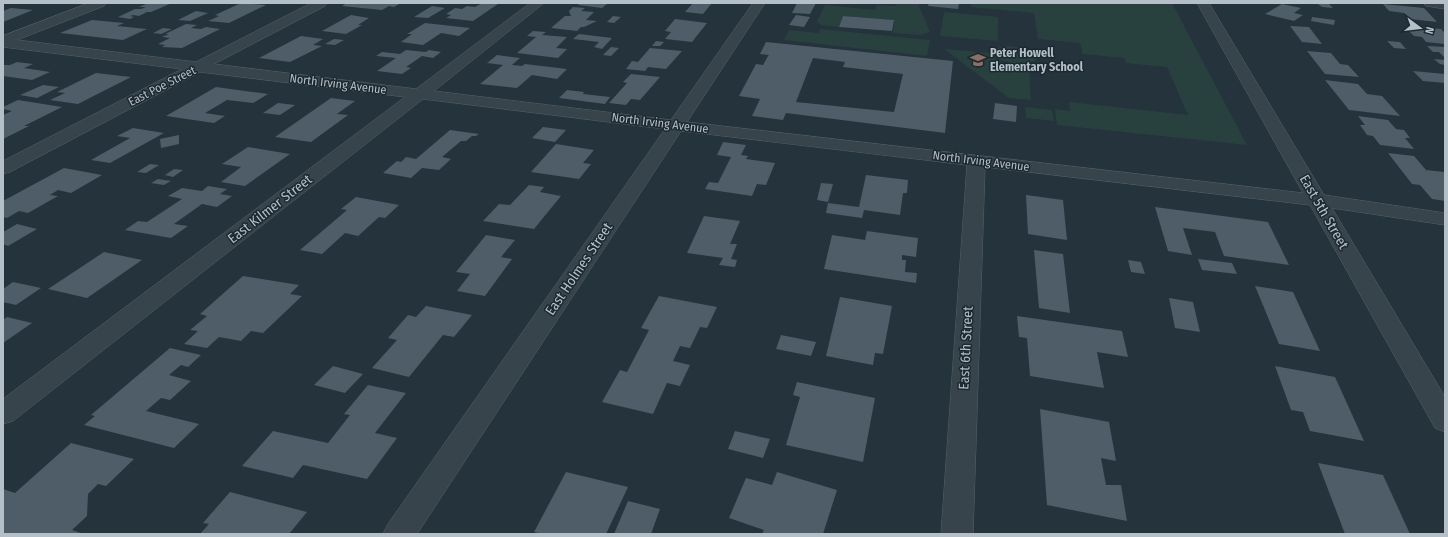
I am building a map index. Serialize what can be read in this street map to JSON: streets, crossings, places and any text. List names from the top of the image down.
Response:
{
  "streets": {
    "street": [
      "North Irving Avenue",
      "East Poe Street",
      "East Kilmer Street",
      "East 5th Street",
      "East Holmes Street",
      "East 6th Street"
    ]
  },
  "crossings": [
    ["North Irving Avenue", "East Poe Street"],
    ["North Irving Avenue", "East Kilmer Street"],
    ["North Irving Avenue", "East 5th Street"],
    ["North Irving Avenue", "East Holmes Street"],
    ["North Irving Avenue", "East 6th Street"]
  ],
  "places": {
    "school or university": ["Peter Howell Elementary School"]
  },
  "north": "right"
}
